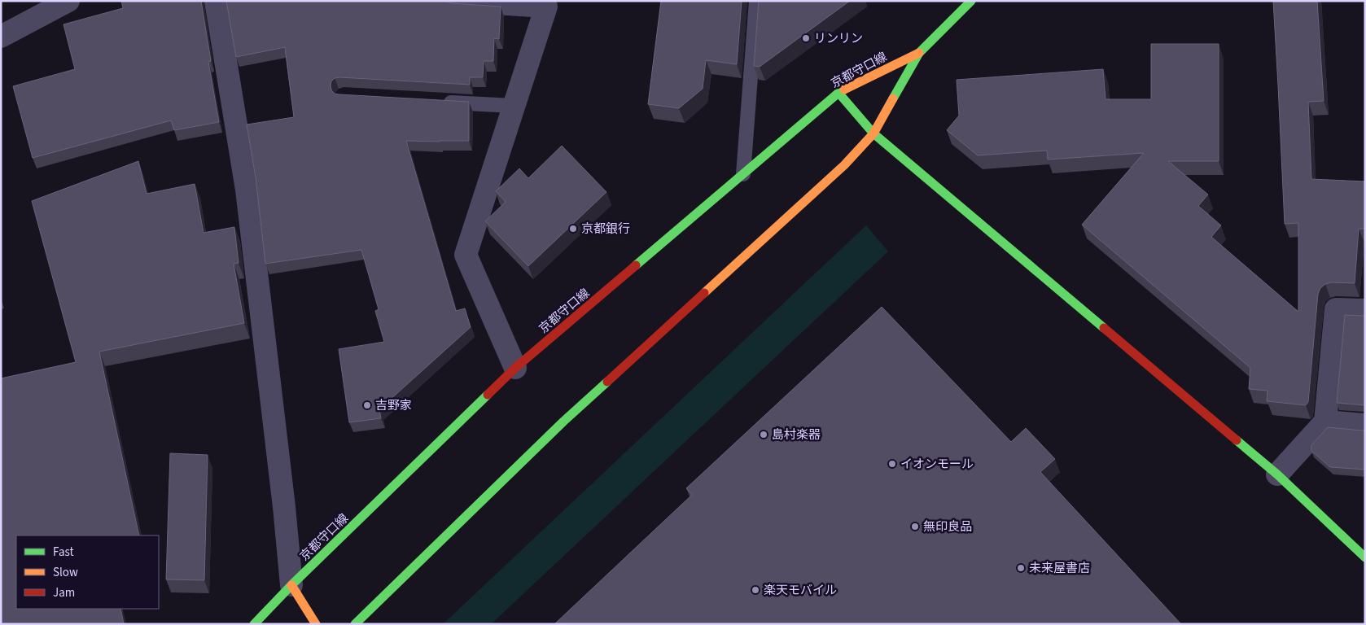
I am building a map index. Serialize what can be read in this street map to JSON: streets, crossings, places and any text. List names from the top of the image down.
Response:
{
  "streets": {
    "main road": ["京都守口線"]
  },
  "places": [
    "リンリン",
    "京都銀行",
    "吉野家",
    "島村楽器",
    "イオンモール",
    "無印良品",
    "未来屋書店",
    "楽天モバイル"
  ],
  "legend": ["Fast", "Slow", "Jam"]
}
